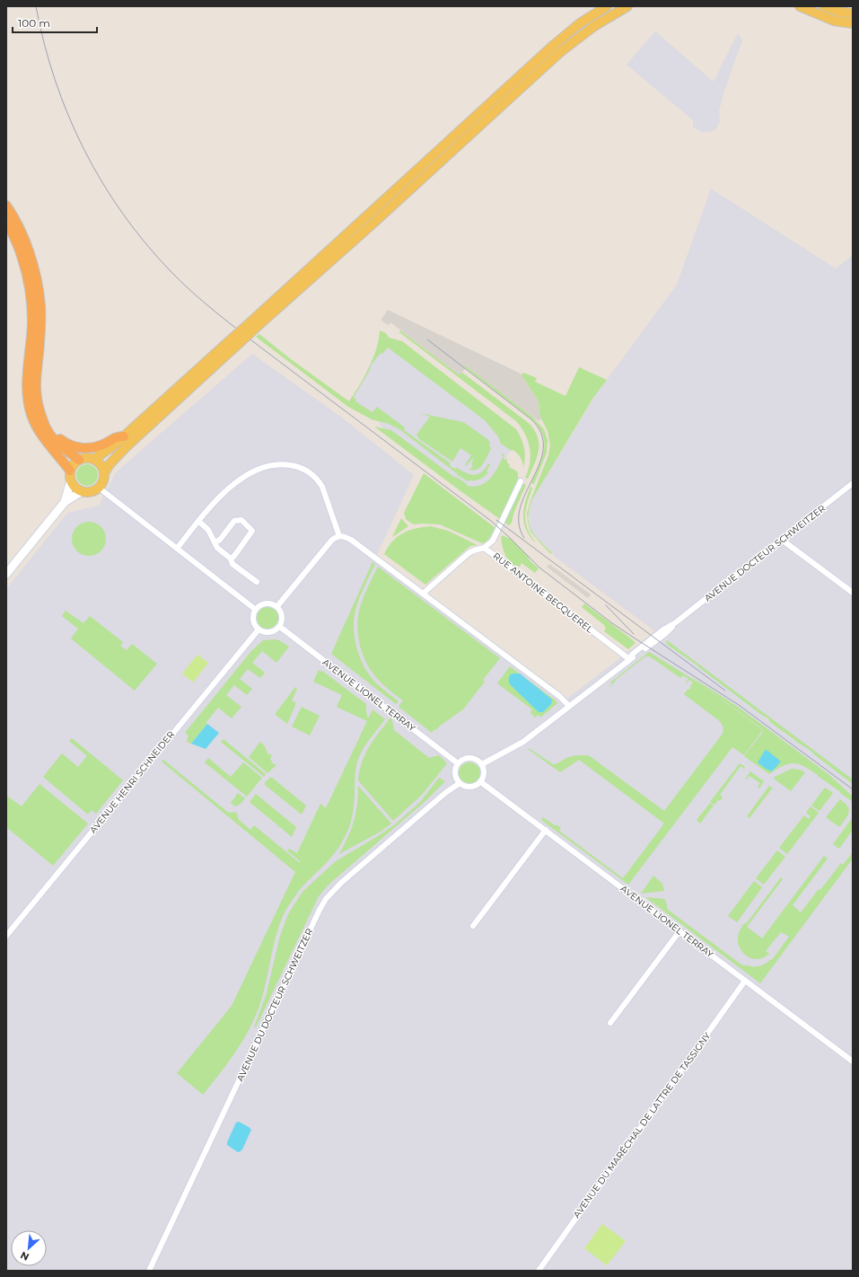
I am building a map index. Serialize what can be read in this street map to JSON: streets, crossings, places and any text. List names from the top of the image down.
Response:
{
  "streets": {
    "street": [
      "AVENUE DOCTEUR SCHWEITZER",
      "RUE ANTOINE BECQUEREL",
      "AVENUE LIONEL TERRAY",
      "AVENUE HENRI SCHNEIDER",
      "AVENUE DU DOCTEUR SCHWEITZER",
      "AVENUE DU MARÉCHAL DE LATTRE DE TASSIGNY"
    ]
  },
  "crossings": [
    ["AVENUE DOCTEUR SCHWEITZER", "RUE ANTOINE BECQUEREL"],
    ["AVENUE DOCTEUR SCHWEITZER", "AVENUE LIONEL TERRAY"],
    ["AVENUE DOCTEUR SCHWEITZER", "AVENUE DU DOCTEUR SCHWEITZER"],
    ["AVENUE LIONEL TERRAY", "AVENUE HENRI SCHNEIDER"],
    ["AVENUE LIONEL TERRAY", "AVENUE DU DOCTEUR SCHWEITZER"],
    ["AVENUE LIONEL TERRAY", "AVENUE DU MARÉCHAL DE LATTRE DE TASSIGNY"]
  ],
  "scale_bar": "100 m",
  "north": "bottom left"
}
